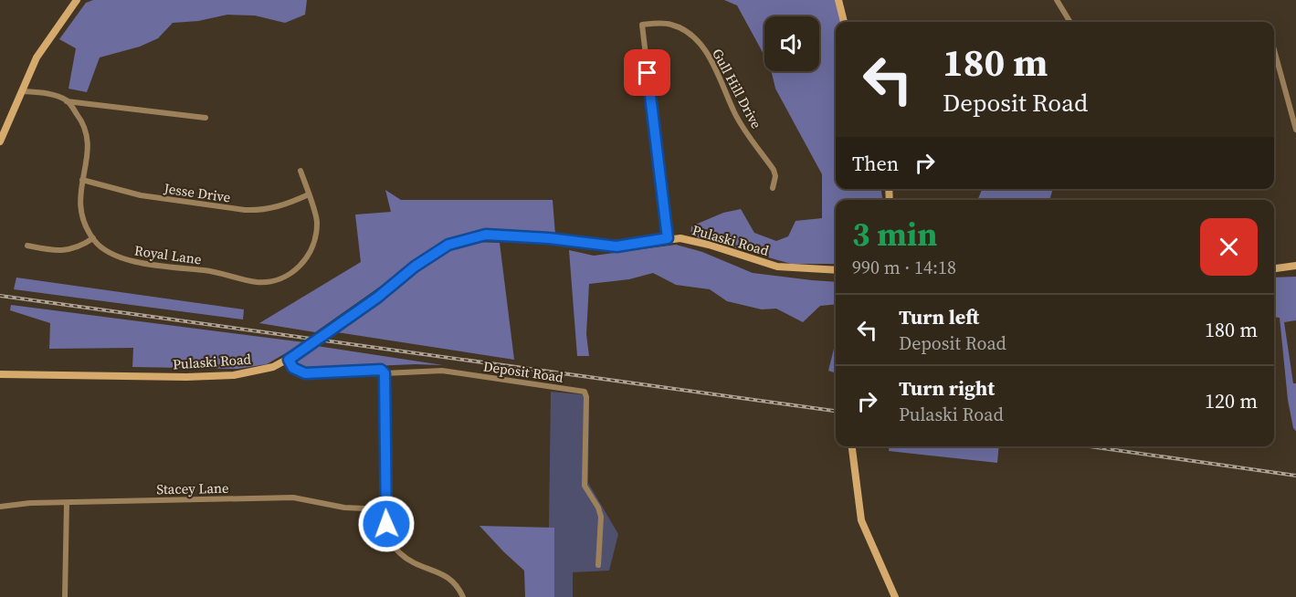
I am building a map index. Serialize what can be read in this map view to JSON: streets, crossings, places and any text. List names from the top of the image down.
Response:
{
  "streets": {
    "main road": ["Pulaski Road"],
    "street": [
      "Gull Hill Drive",
      "Jesse Drive",
      "Royal Lane",
      "Deposit Road",
      "Stacey Lane"
    ]
  },
  "crossings": [
    ["Gull Hill Drive", "Pulaski Road"],
    ["Jesse Drive", "Royal Lane"],
    ["Pulaski Road", "Deposit Road"]
  ],
  "page": {
    "turn": ["180 m", "Deposit Road"],
    "then": "Then",
    "heading": ["3 min", "990 m · 14:18"],
    "list": [
      {
        "name": "Turn left",
        "note": "Deposit Road",
        "value": "180 m"
      },
      {
        "name": "Turn right",
        "note": "Pulaski Road",
        "value": "120 m"
      }
    ]
  }
}
